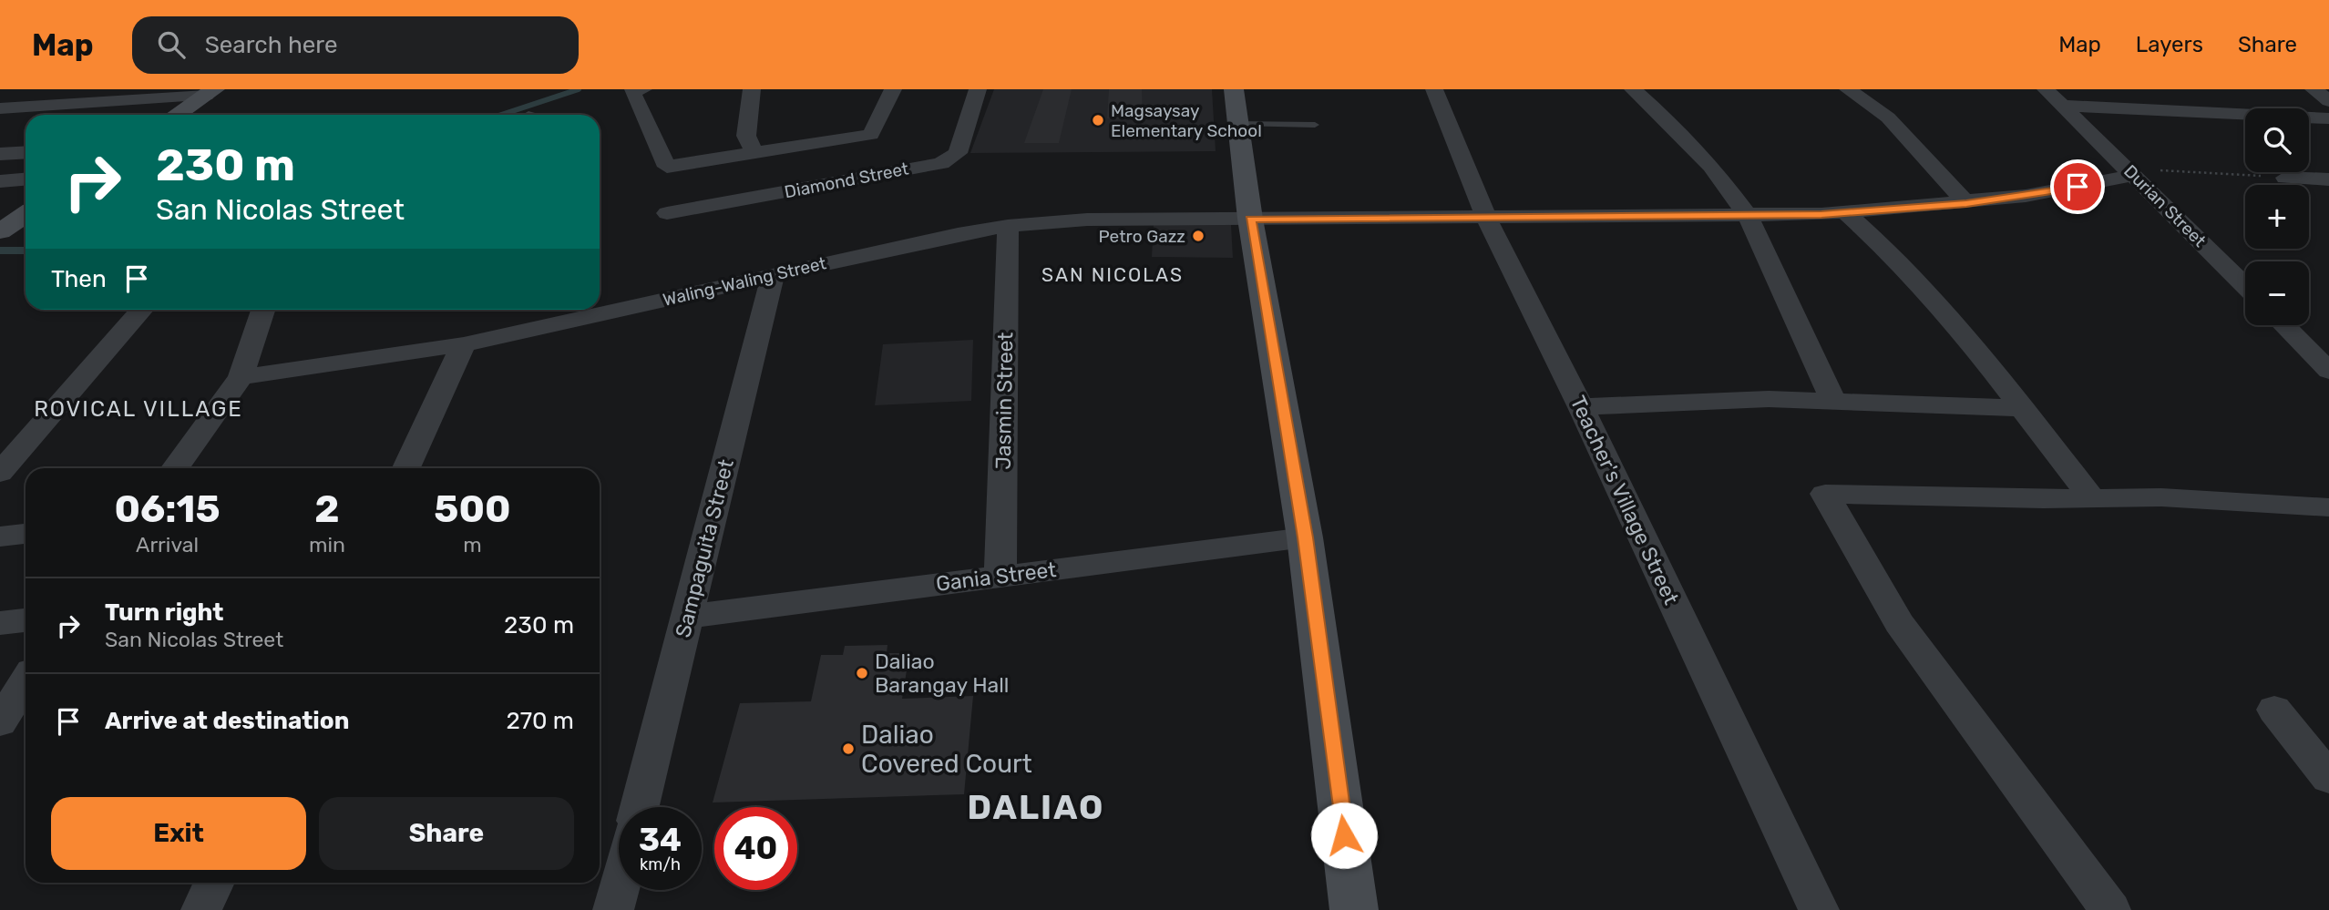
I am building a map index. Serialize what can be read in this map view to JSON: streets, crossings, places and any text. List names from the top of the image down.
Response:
{
  "streets": {
    "street": [
      "Diamond Street",
      "Durian Street",
      "Waling-Waling Street",
      "Jasmin Street",
      "Teacher's Village Street",
      "Sampaguita Street",
      "Gania Street"
    ]
  },
  "crossings": [
    ["Durian Street", "Waling-Waling Street"],
    ["Waling-Waling Street", "Jasmin Street"],
    ["Waling-Waling Street", "Teacher's Village Street"],
    ["Waling-Waling Street", "Sampaguita Street"],
    ["Jasmin Street", "Gania Street"],
    ["Sampaguita Street", "Gania Street"]
  ],
  "districts": ["SAN NICOLAS", "ROVICAL VILLAGE", "DALIAO"],
  "places": [
    "Magsaysay Elementary School",
    "Petro Gazz",
    "Daliao Barangay Hall",
    "Daliao Covered Court"
  ],
  "page": {
    "header": "Map",
    "search": "Search here",
    "nav": ["Map", "Layers", "Share"],
    "map_buttons": ["+", "−"],
    "turn": ["230 m", "San Nicolas Street"],
    "then": "Then",
    "eta": [
      "06:15",
      "Arrival",
      "2",
      "min",
      "500",
      "m"
    ],
    "list": [
      {
        "name": "Turn right",
        "note": "San Nicolas Street",
        "value": "230 m"
      },
      {
        "name": "Arrive at destination",
        "value": "270 m"
      }
    ],
    "buttons": ["Exit", "Share"],
    "speed": "34 km/h",
    "limit": "40"
  }
}
